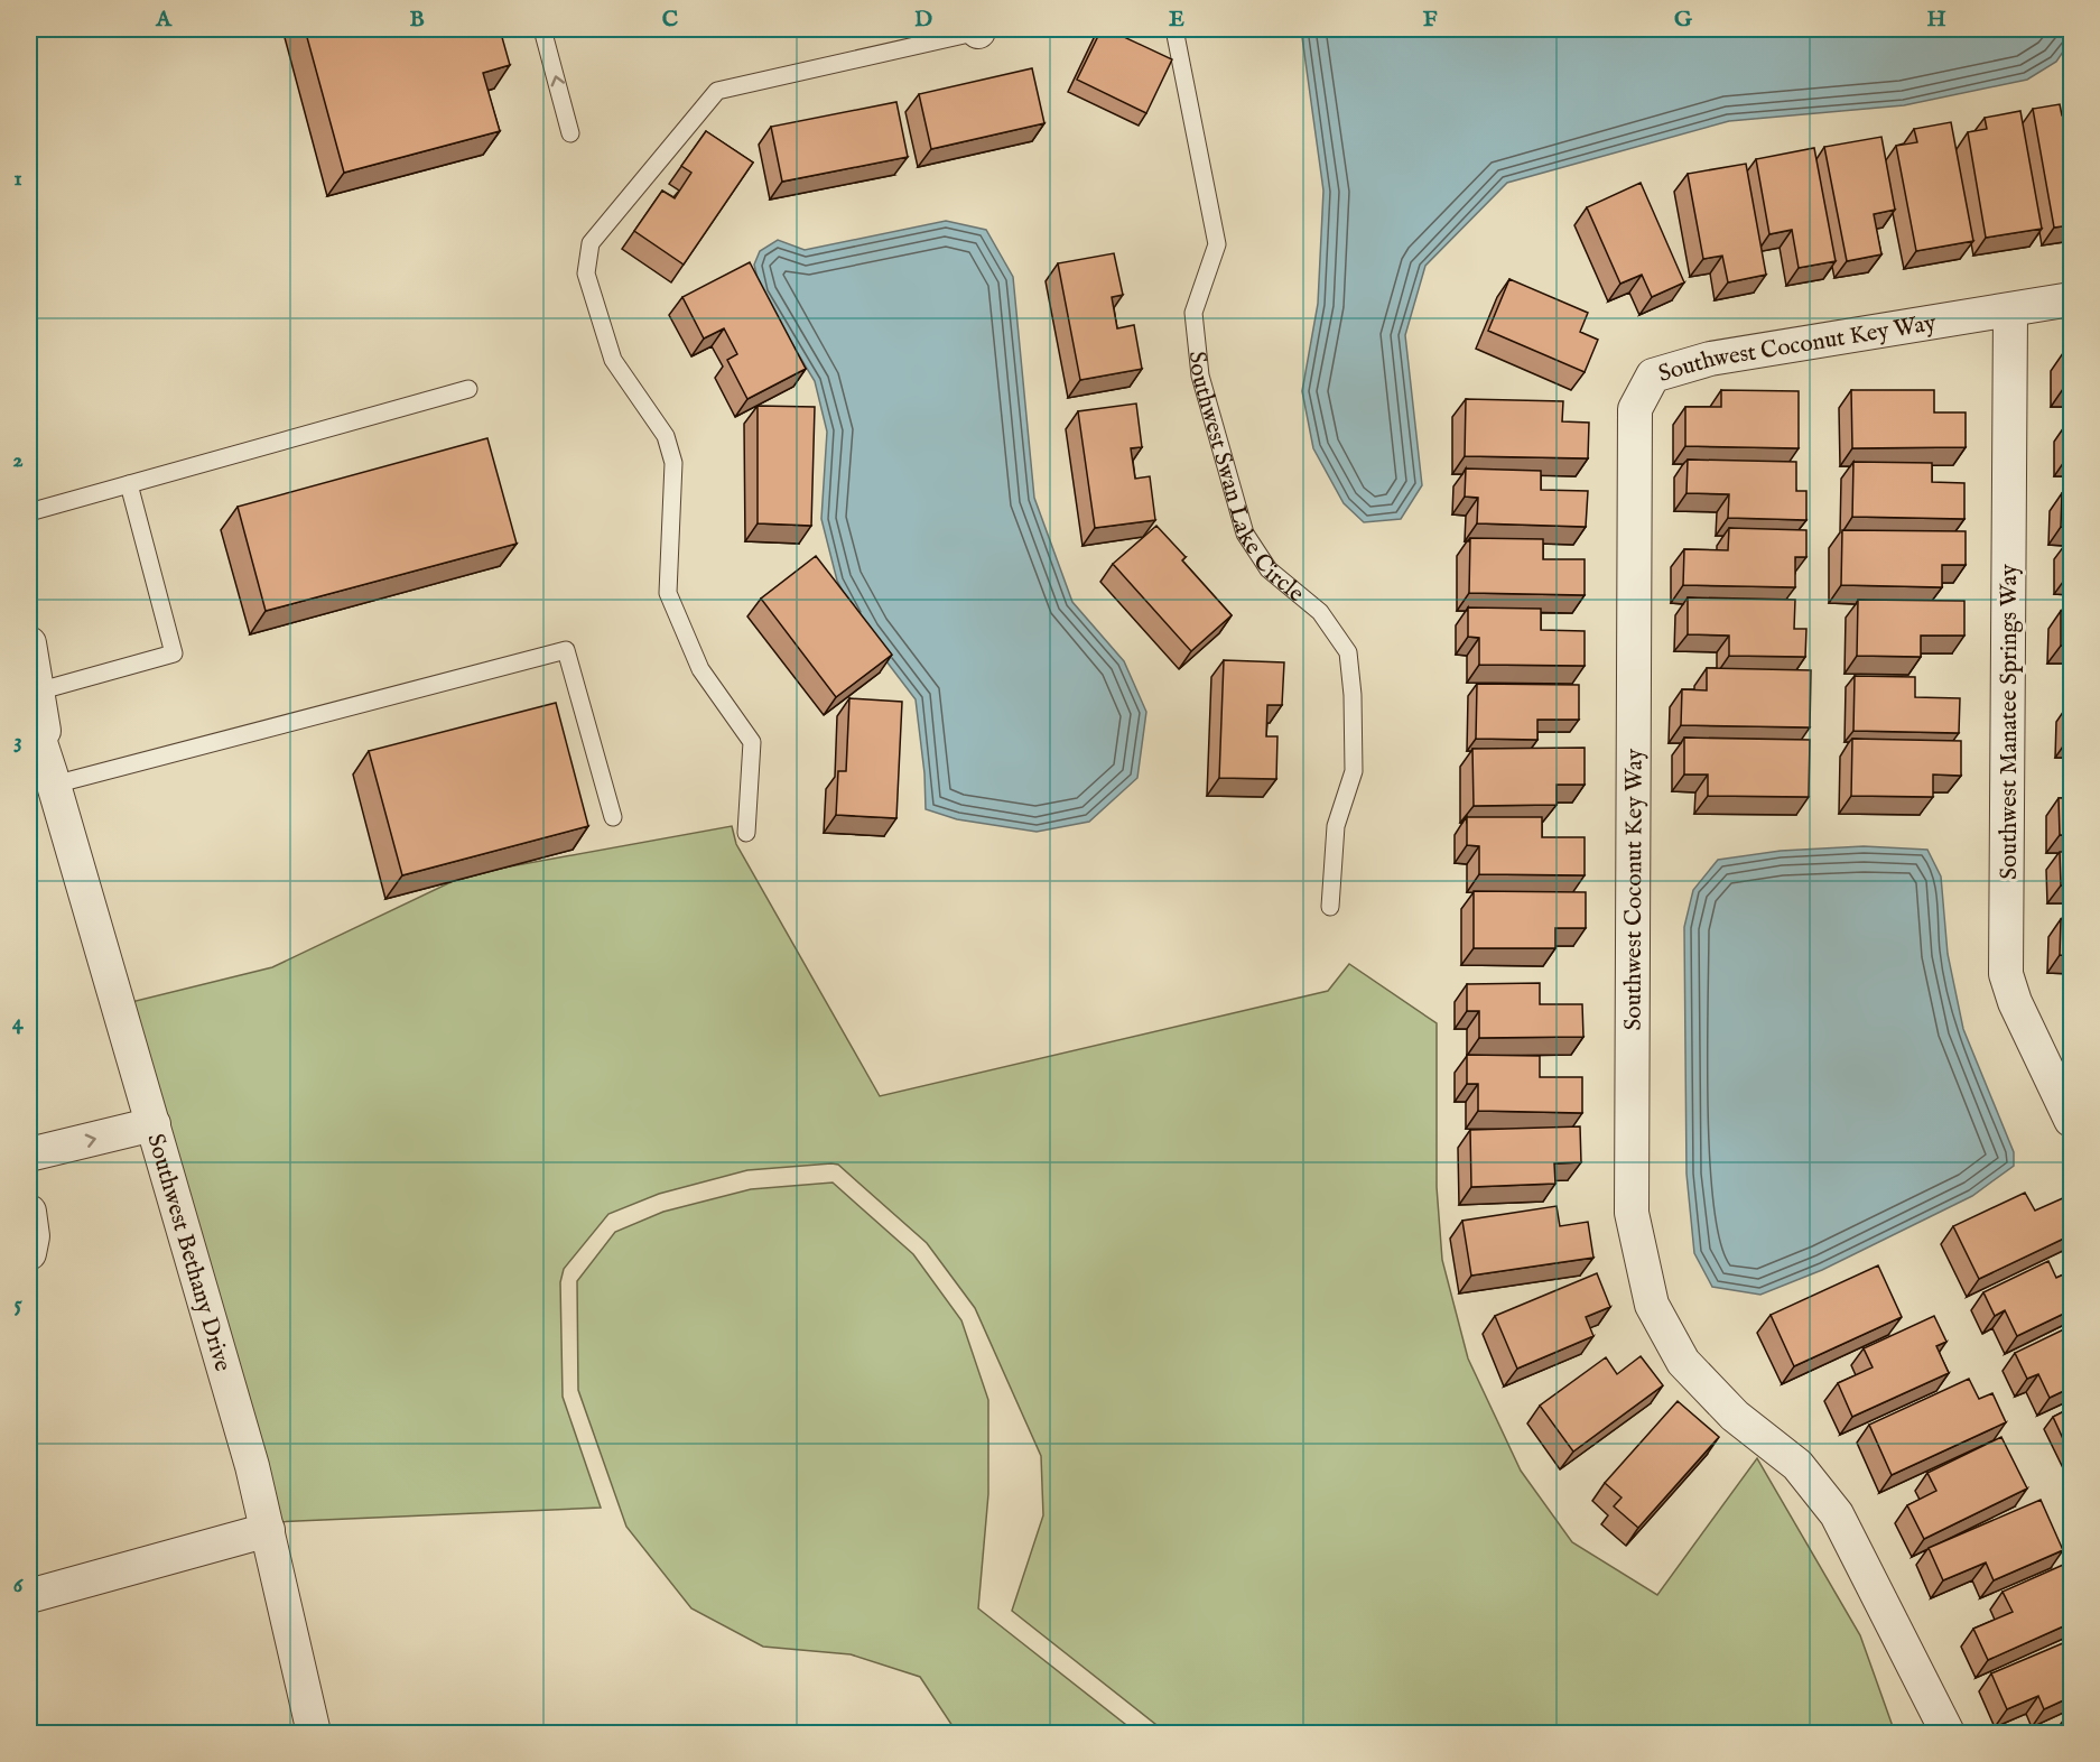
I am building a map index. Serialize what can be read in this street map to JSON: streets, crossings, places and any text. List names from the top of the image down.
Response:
{
  "streets": {
    "street": ["Southwest Coconut Key Way", "Southwest Manatee Springs Way", "Southwest Bethany Drive"],
    "lane": ["Southwest Swan Lake Circle"]
  },
  "crossings": [
    ["Southwest Coconut Key Way", "Southwest Manatee Springs Way"]
  ],
  "grid": {
    "columns": [
      "A",
      "B",
      "C",
      "D",
      "E",
      "F",
      "G",
      "H"
    ],
    "rows": [
      "1",
      "2",
      "3",
      "4",
      "5",
      "6"
    ]
  }
}
